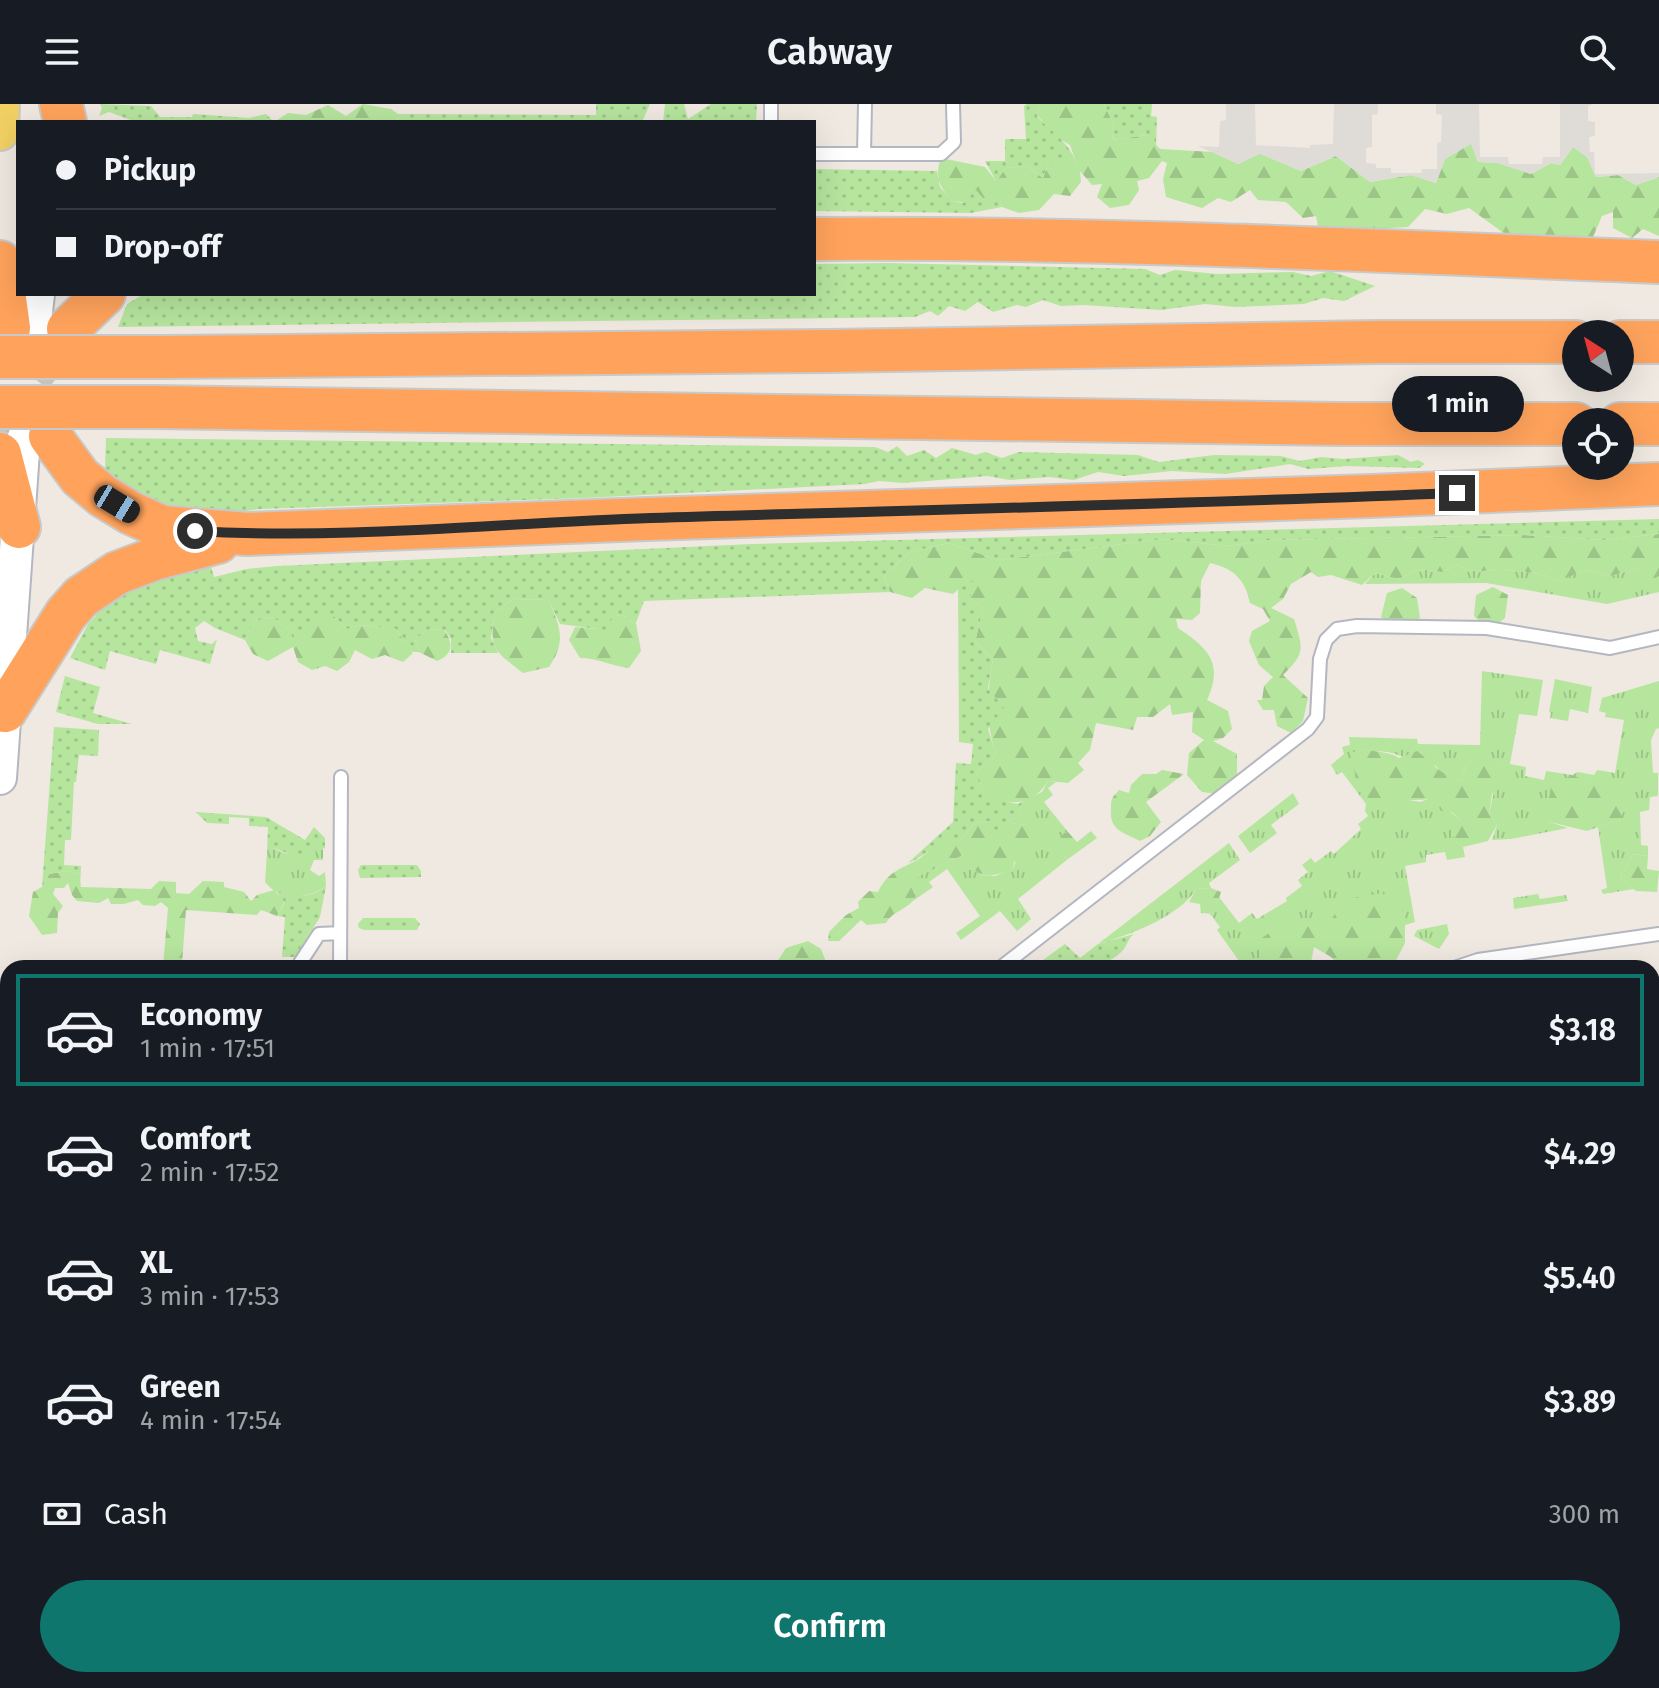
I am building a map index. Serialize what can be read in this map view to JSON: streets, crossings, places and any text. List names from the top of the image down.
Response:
{
  "north": "top left",
  "page": {
    "header": "Cabway",
    "banner": ["Pickup", "Drop-off"],
    "bubble": "1 min",
    "list": [
      {
        "name": "Economy",
        "note": "1 min · 17:51",
        "value": "$3.18"
      },
      {
        "name": "Comfort",
        "note": "2 min · 17:52",
        "value": "$4.29"
      },
      {
        "name": "XL",
        "note": "3 min · 17:53",
        "value": "$5.40"
      },
      {
        "name": "Green",
        "note": "4 min · 17:54",
        "value": "$3.89"
      }
    ],
    "pay": ["Cash", "300 m"],
    "buttons": "Confirm"
  }
}
